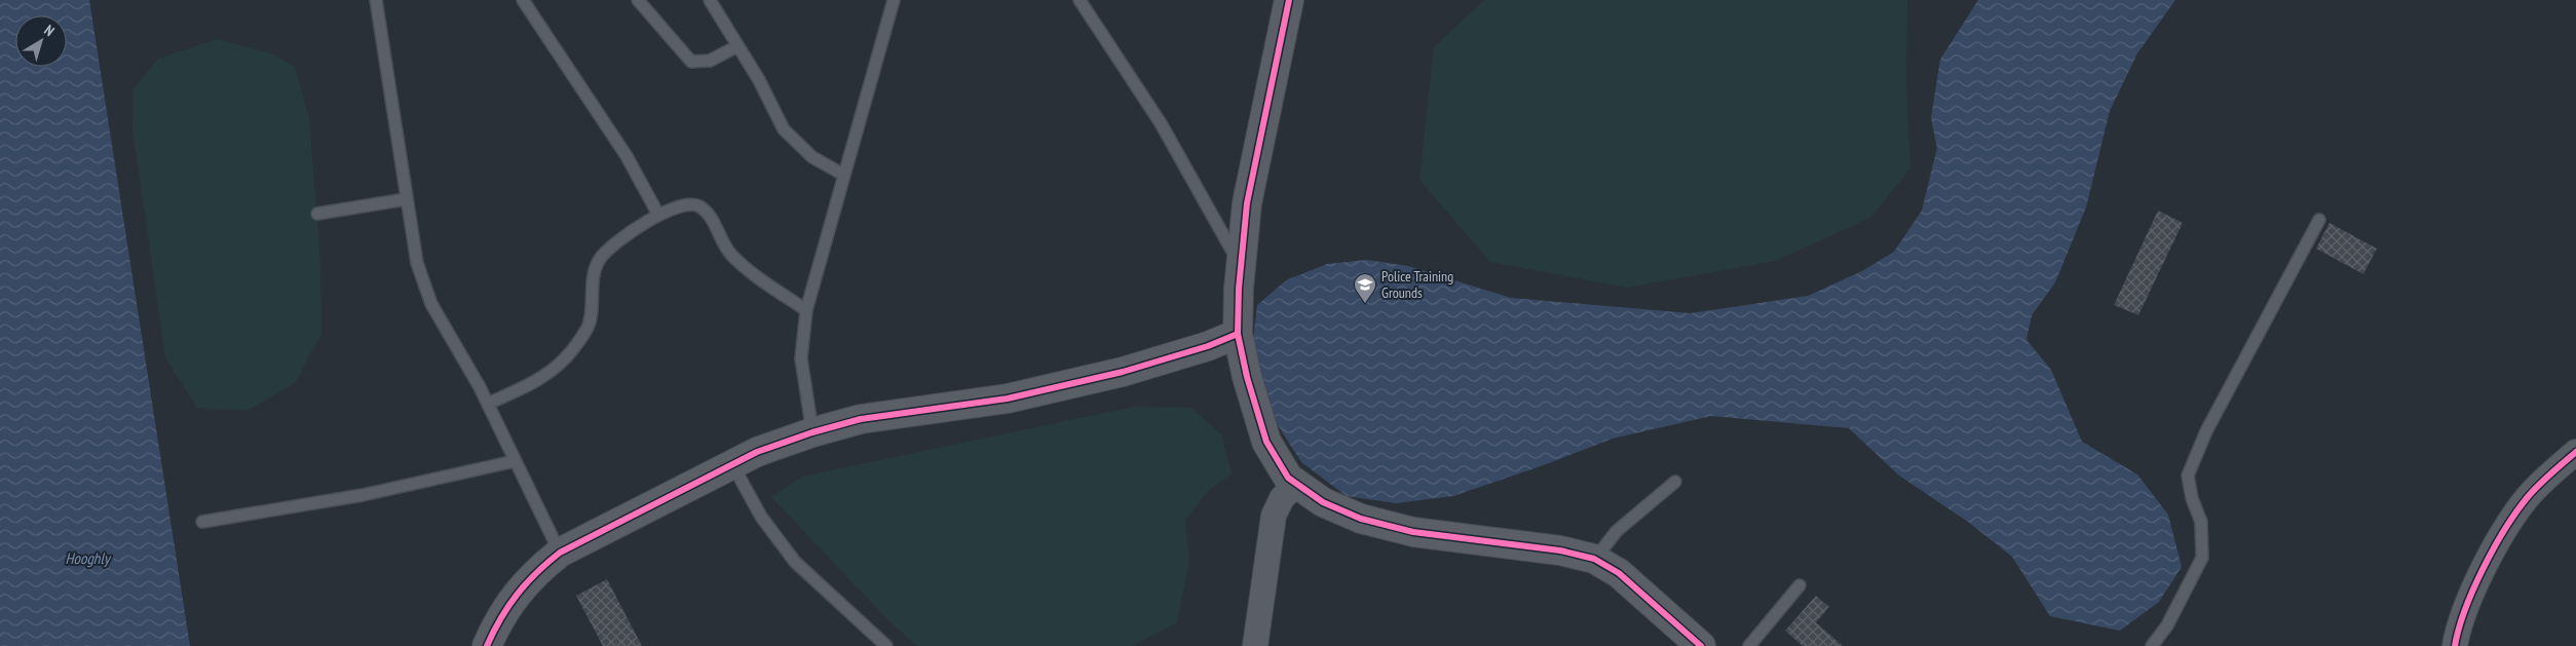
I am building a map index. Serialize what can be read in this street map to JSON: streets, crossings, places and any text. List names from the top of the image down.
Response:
{
  "water": ["Hooghly"],
  "places": {
    "school or university": ["Police Training Grounds"]
  },
  "north": "top right"
}
